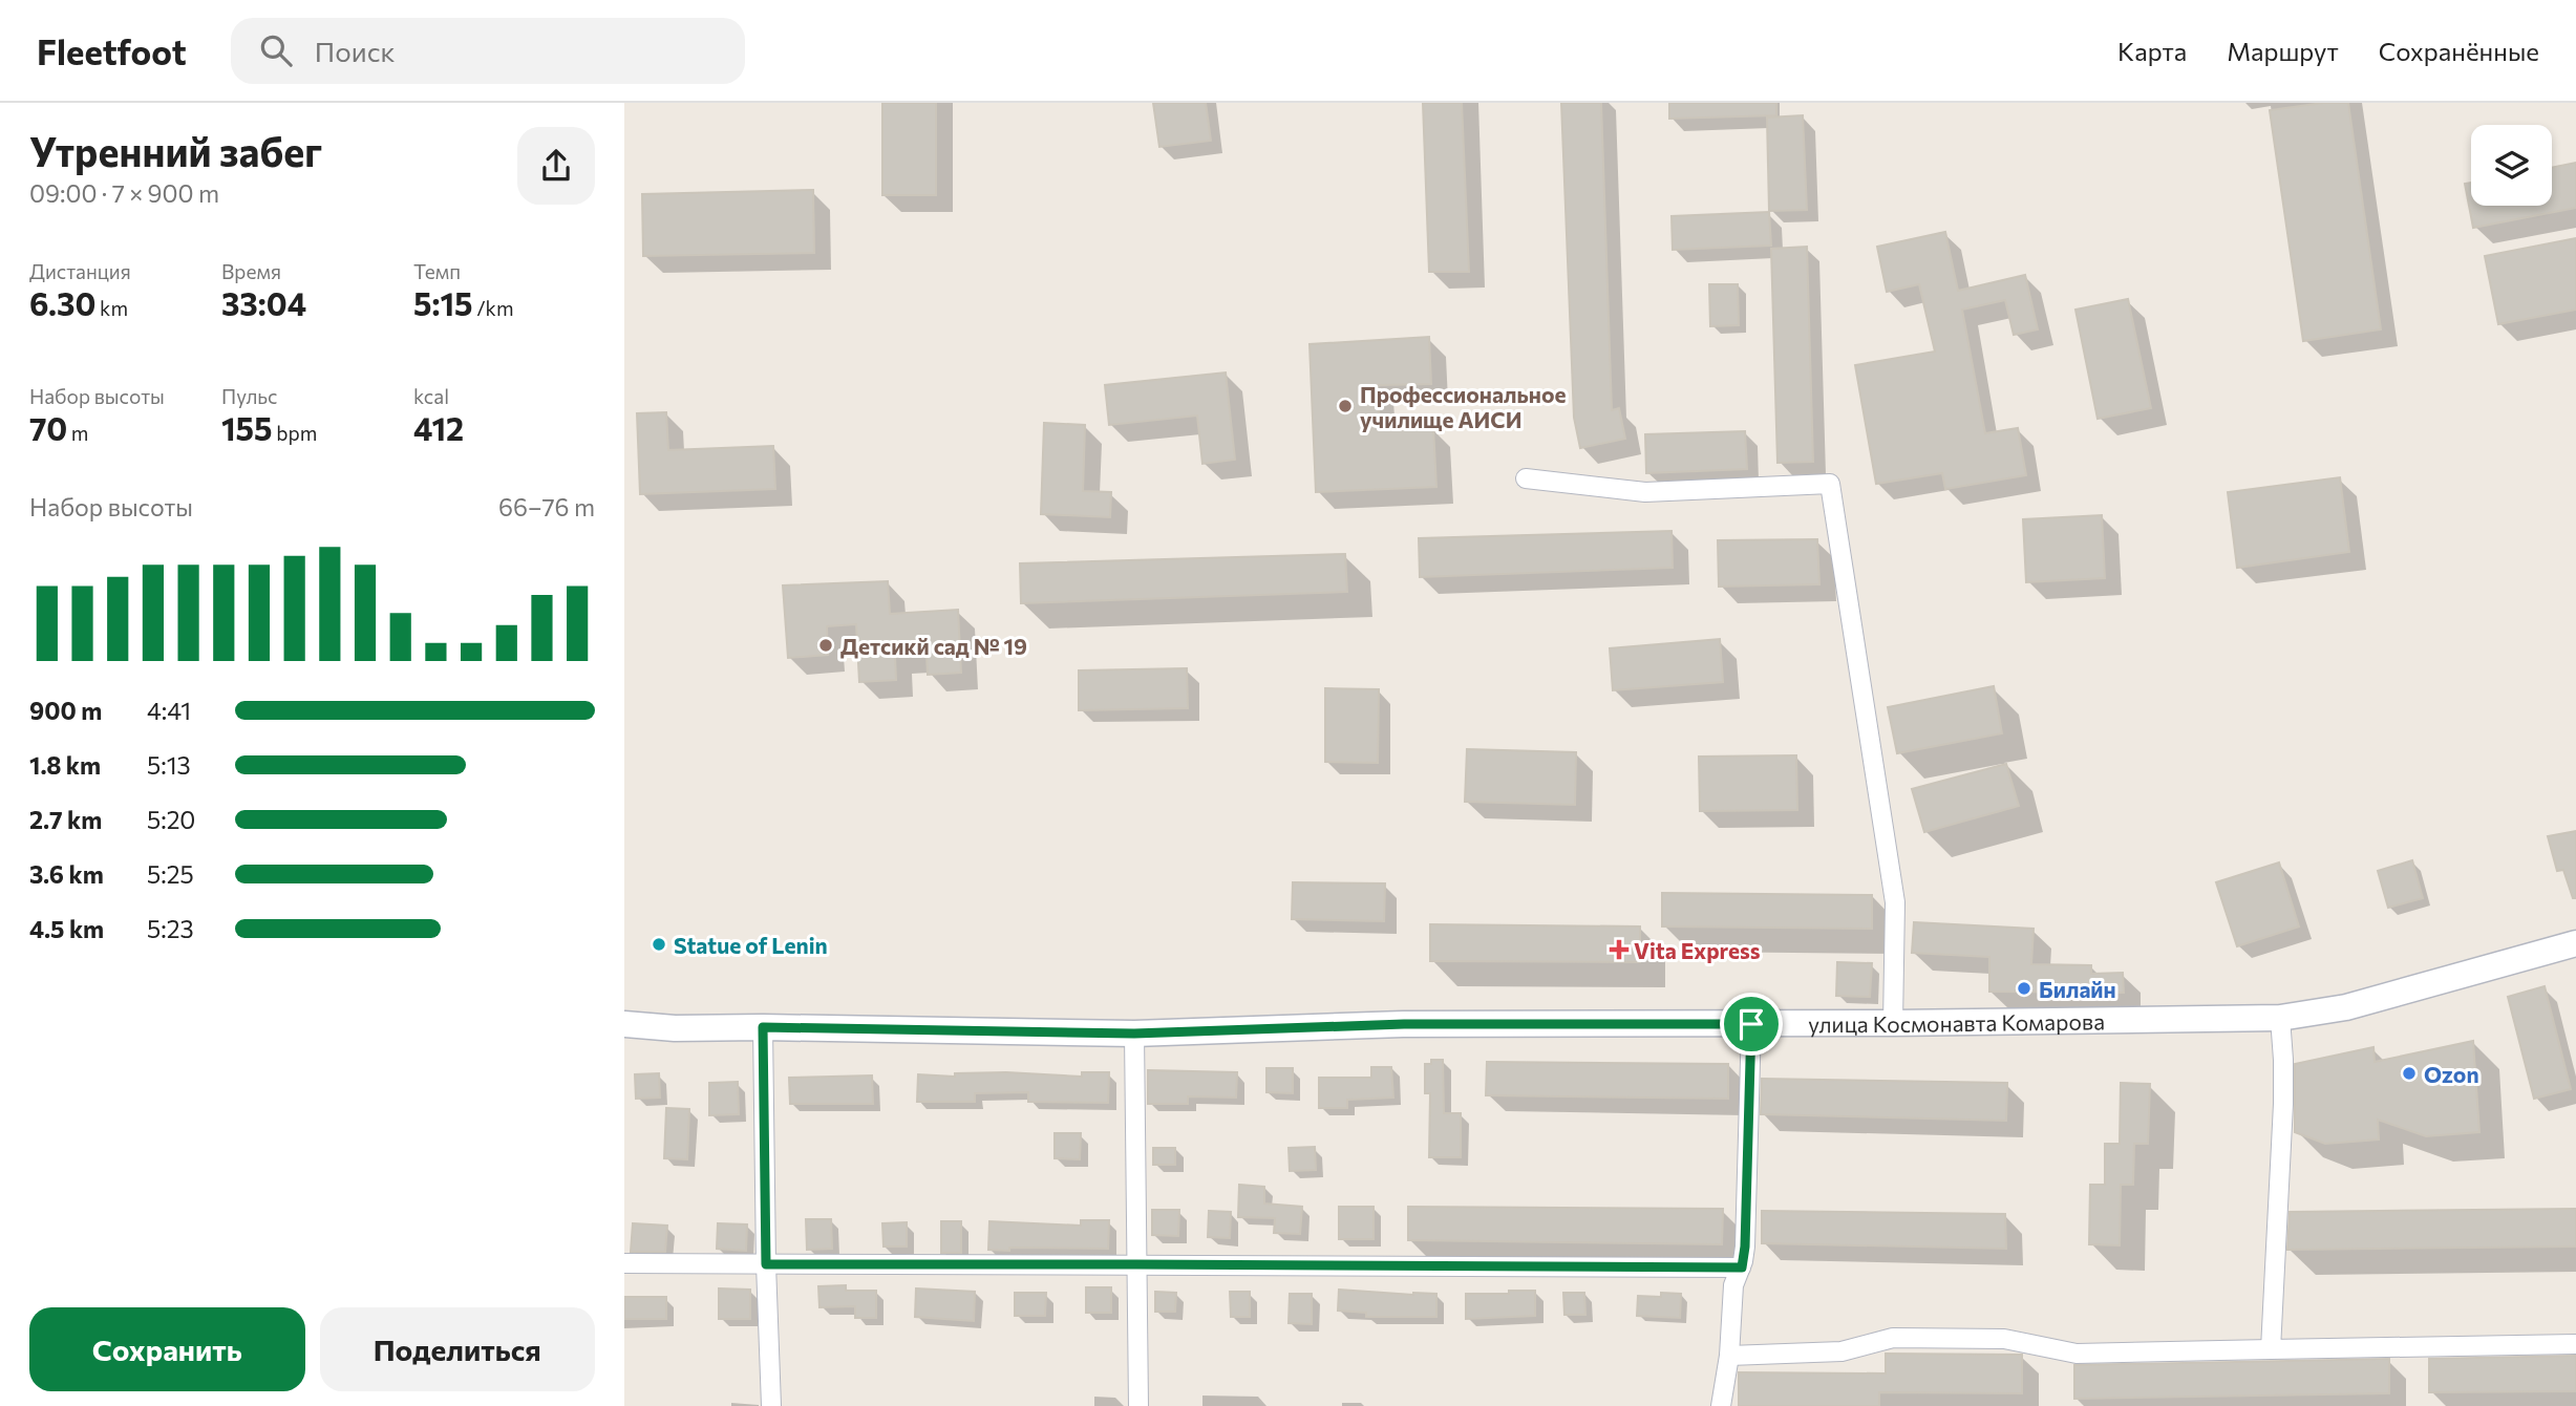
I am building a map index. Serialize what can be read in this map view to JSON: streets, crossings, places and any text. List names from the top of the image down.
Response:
{
  "streets": {
    "main road": ["улица Космонавта Комарова"]
  },
  "places": {
    "other": [
      "Профессиональное училище АИСИ",
      "Детсикй сад № 19",
      "Statue of Lenin",
      "Билайн",
      "Ozon"
    ],
    "health": ["Vita Express"]
  },
  "page": {
    "header": "Fleetfoot",
    "search": "Поиск",
    "nav": ["Карта", "Маршрут", "Сохранённые"],
    "heading": ["Утренний забег", "09:00 · 7 × 900 m"],
    "stats": [
      ["Дистанция", "6.30 km"],
      ["Время", "33:04"],
      ["Темп", "5:15 /km"],
      ["Набор высоты", "70 m"],
      ["Пульс", "155 bpm"],
      ["kcal", "412"]
    ],
    "chart": ["Набор высоты", "66–76 m"],
    "list": [
      {
        "name": "900 m",
        "note": "4:41"
      },
      {
        "name": "1.8 km",
        "note": "5:13"
      },
      {
        "name": "2.7 km",
        "note": "5:20"
      },
      {
        "name": "3.6 km",
        "note": "5:25"
      },
      {
        "name": "4.5 km",
        "note": "5:23"
      }
    ],
    "buttons": ["Сохранить", "Поделиться"]
  }
}
